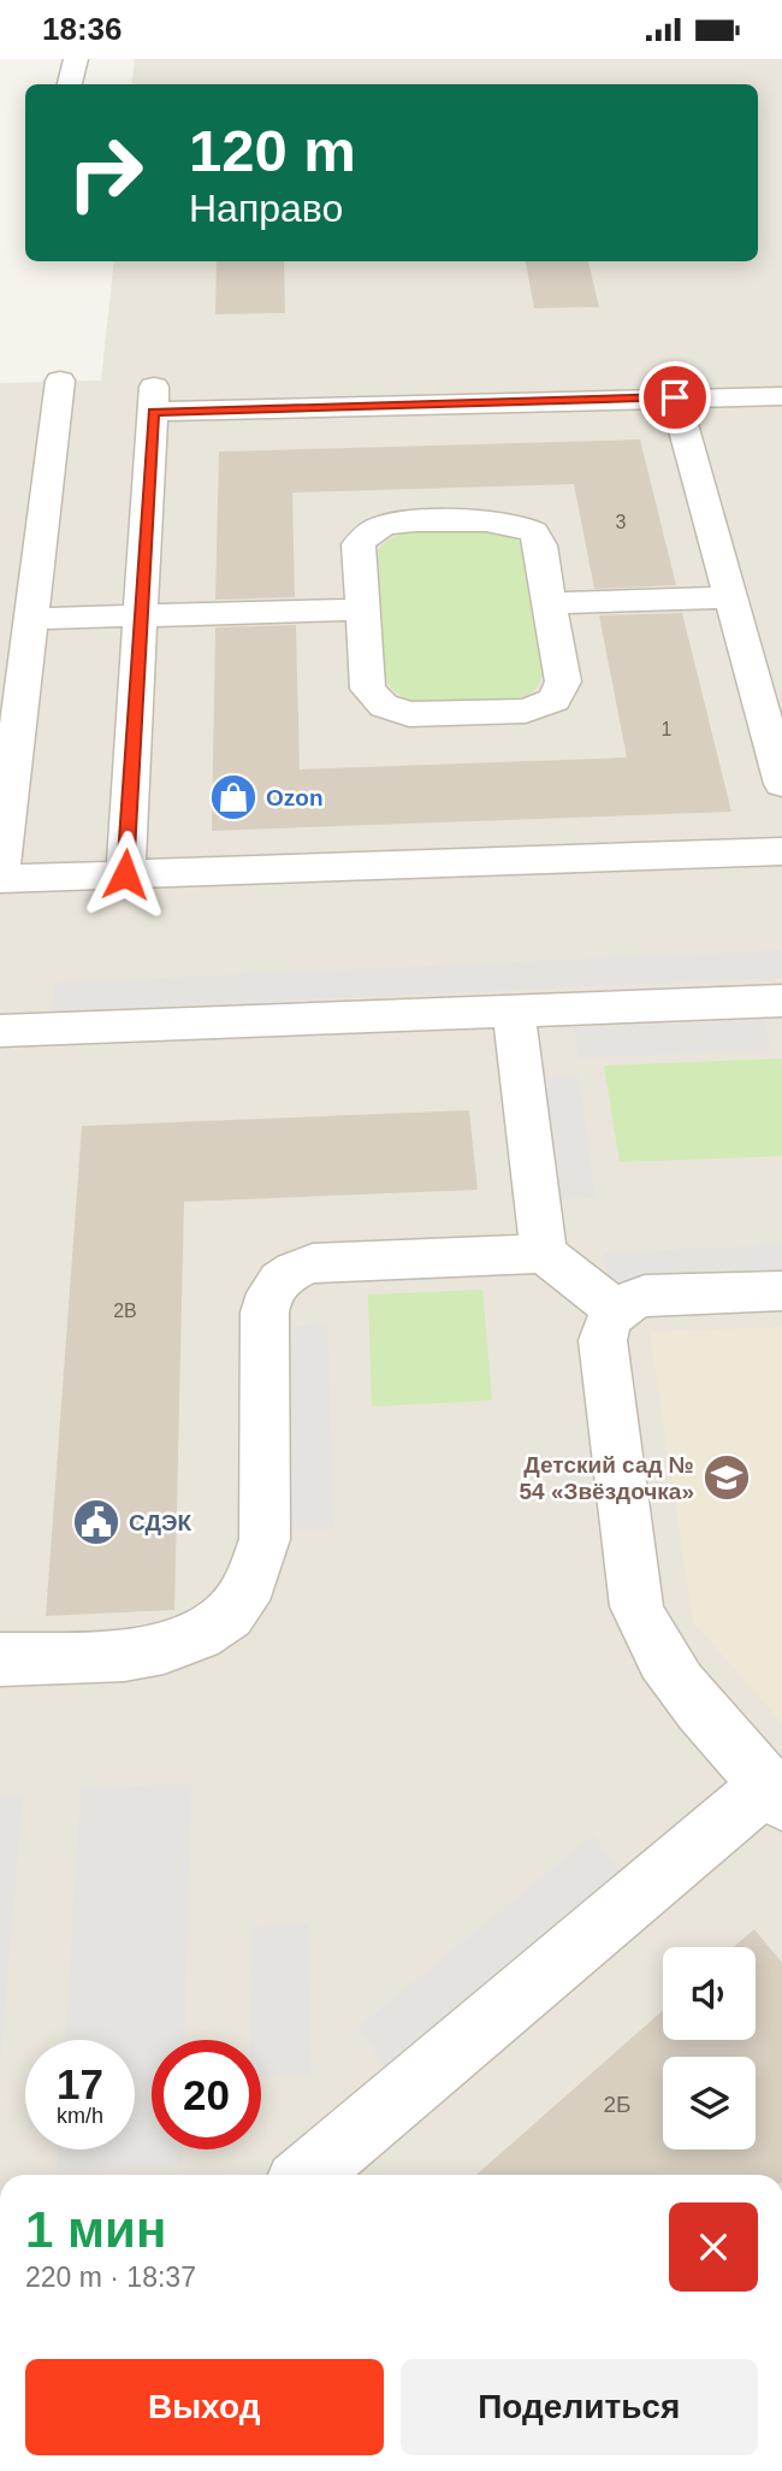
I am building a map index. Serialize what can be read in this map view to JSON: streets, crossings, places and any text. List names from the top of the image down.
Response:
{
  "places": {
    "shop": ["Ozon"],
    "school or university": ["Детский сад № 54 «Звёздочка»"],
    "public building": ["СДЭК"]
  },
  "house_numbers": [
    "3",
    "1",
    "2В",
    "2Б"
  ],
  "page": {
    "status": "18:36",
    "turn": ["120 m", "Направо"],
    "speed": "17 km/h",
    "limit": "20",
    "heading": ["1 мин", "220 m · 18:37"],
    "buttons": ["Выход", "Поделиться"]
  }
}
